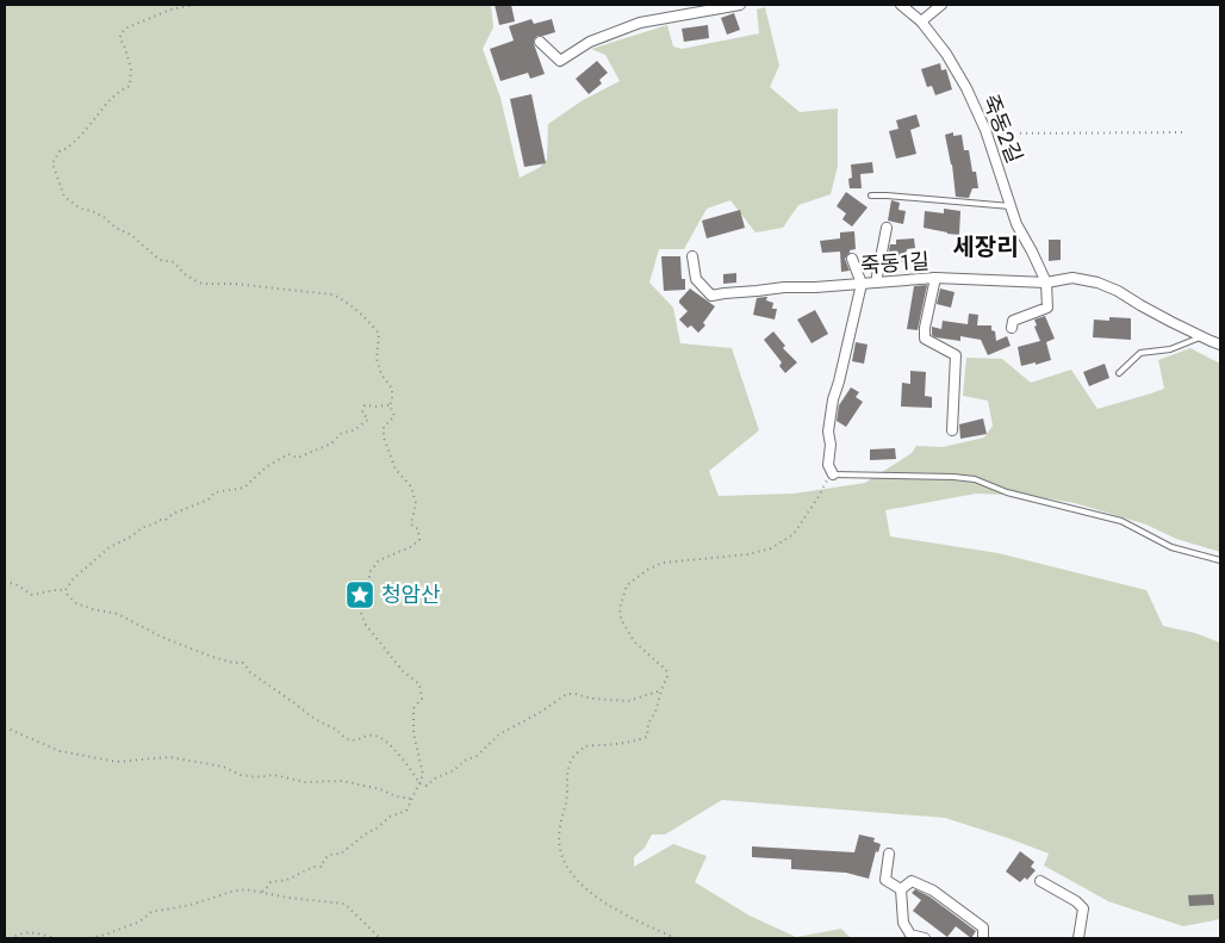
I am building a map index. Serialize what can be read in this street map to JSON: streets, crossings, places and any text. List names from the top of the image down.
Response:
{
  "streets": {
    "street": ["죽동2길", "죽동1길"]
  },
  "crossings": [
    ["죽동2길", "죽동1길"]
  ],
  "districts": ["세장리"],
  "places": {
    "place": ["청암산"]
  }
}
